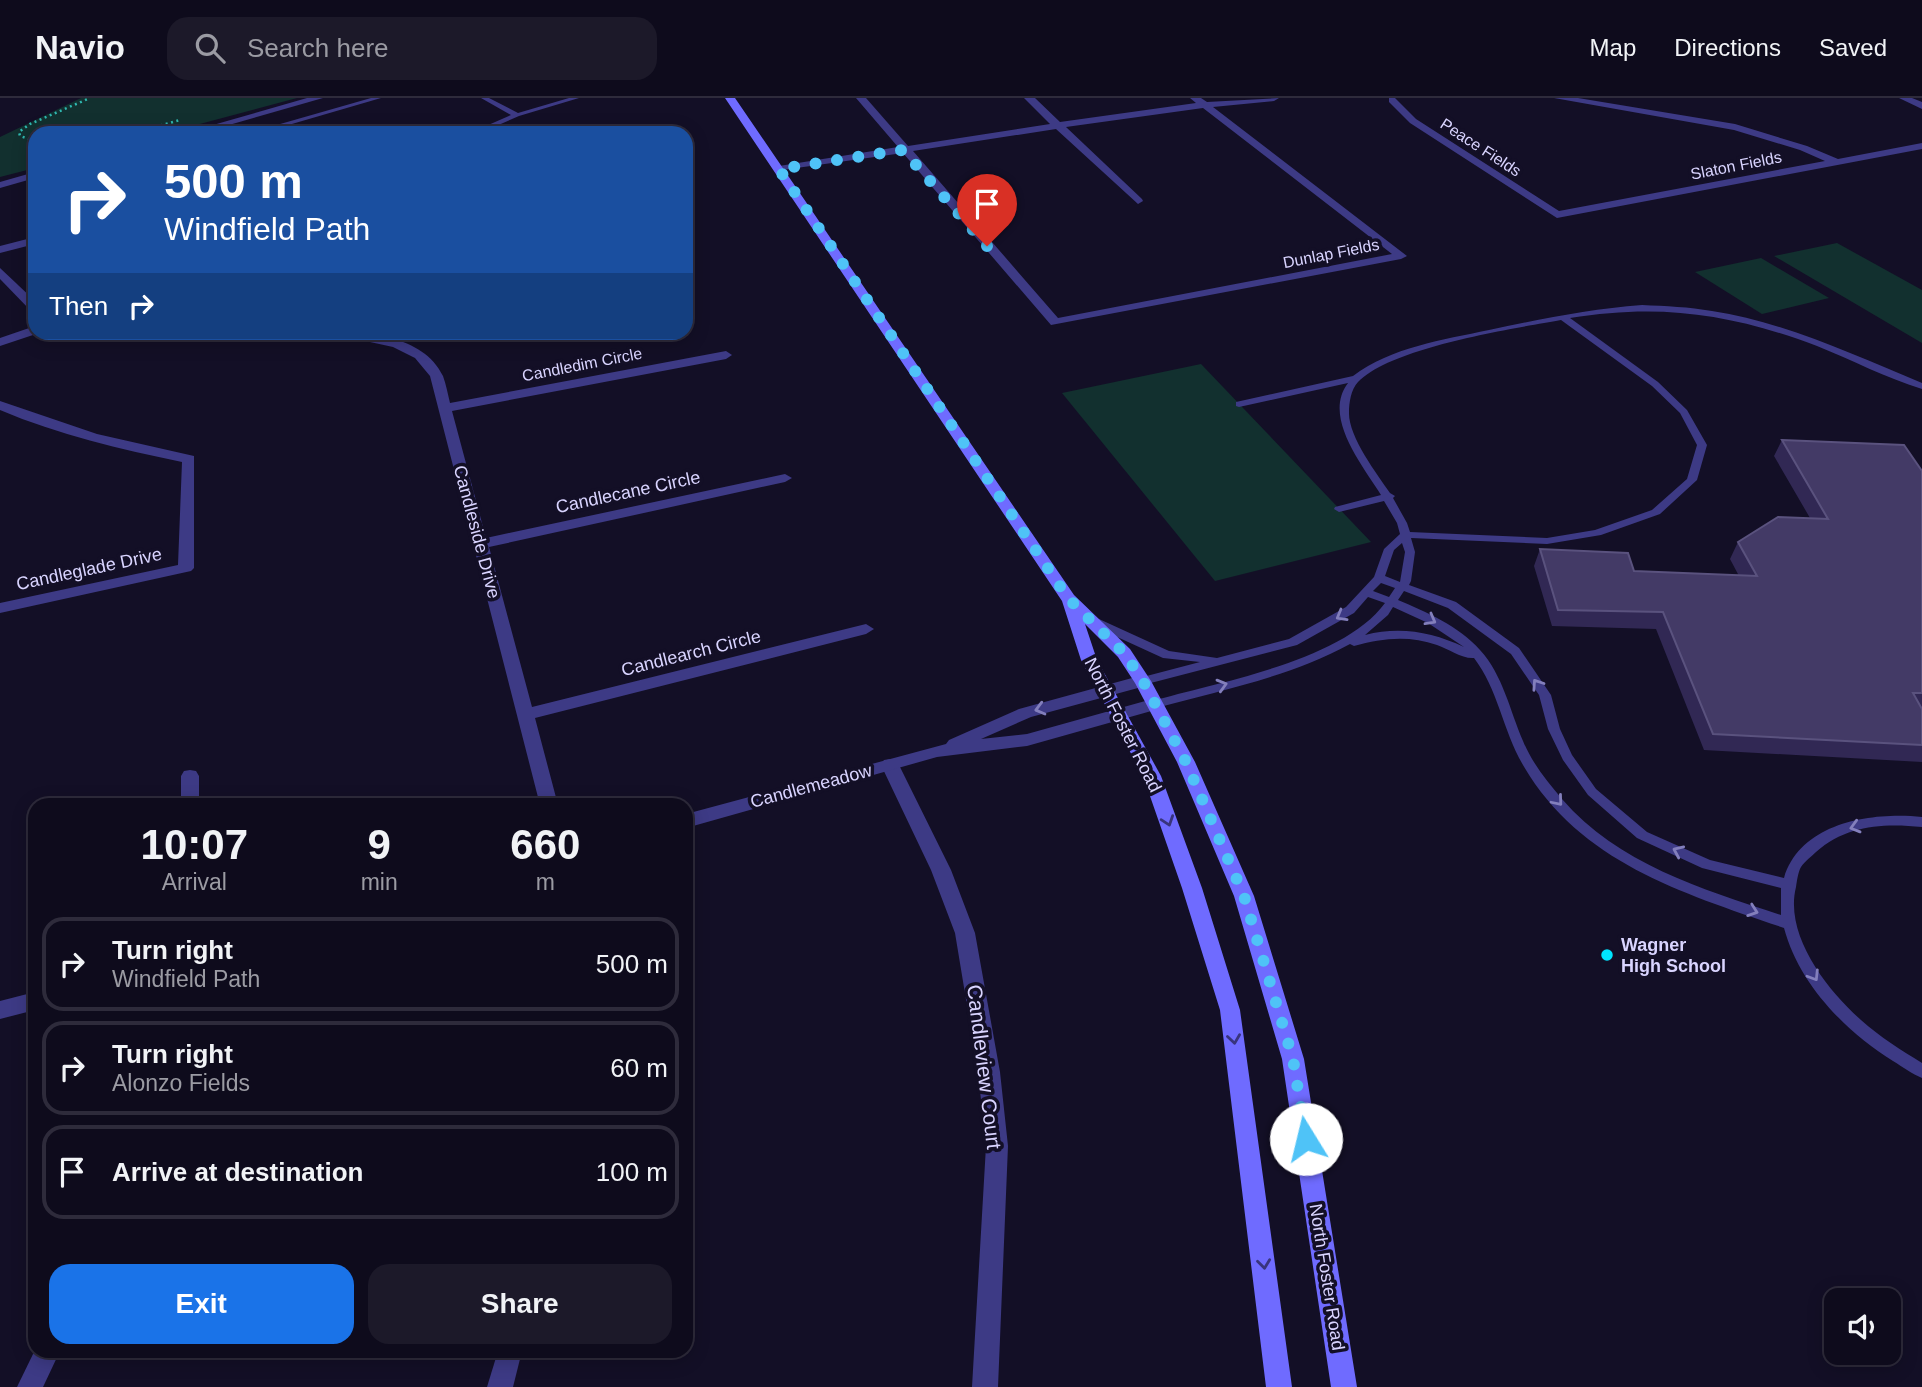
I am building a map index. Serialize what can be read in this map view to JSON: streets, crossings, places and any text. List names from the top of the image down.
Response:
{
  "streets": {
    "main road": ["North Foster Road"],
    "street": [
      "Peace Fields",
      "Slaton Fields",
      "Dunlap Fields",
      "Candledim Circle",
      "Candlecane Circle",
      "Candleside Drive",
      "Candleglade Drive",
      "Candlearch Circle",
      "Candlemeadow",
      "Candleview Court"
    ]
  },
  "crossings": [
    ["Peace Fields", "Slaton Fields"],
    ["Candledim Circle", "Candleside Drive"],
    ["Candlecane Circle", "Candleside Drive"],
    ["Candleside Drive", "Candlearch Circle"],
    ["North Foster Road", "Candlemeadow"],
    ["Candlemeadow", "Candleview Court"]
  ],
  "places": ["Wagner High School"],
  "page": {
    "header": "Navio",
    "search": "Search here",
    "nav": ["Map", "Directions", "Saved"],
    "turn": ["500 m", "Windfield Path"],
    "then": "Then",
    "eta": [
      "10:07",
      "Arrival",
      "9",
      "min",
      "660",
      "m"
    ],
    "list": [
      {
        "name": "Turn right",
        "note": "Windfield Path",
        "value": "500 m"
      },
      {
        "name": "Turn right",
        "note": "Alonzo Fields",
        "value": "60 m"
      },
      {
        "name": "Arrive at destination",
        "value": "100 m"
      }
    ],
    "buttons": ["Exit", "Share"]
  }
}
